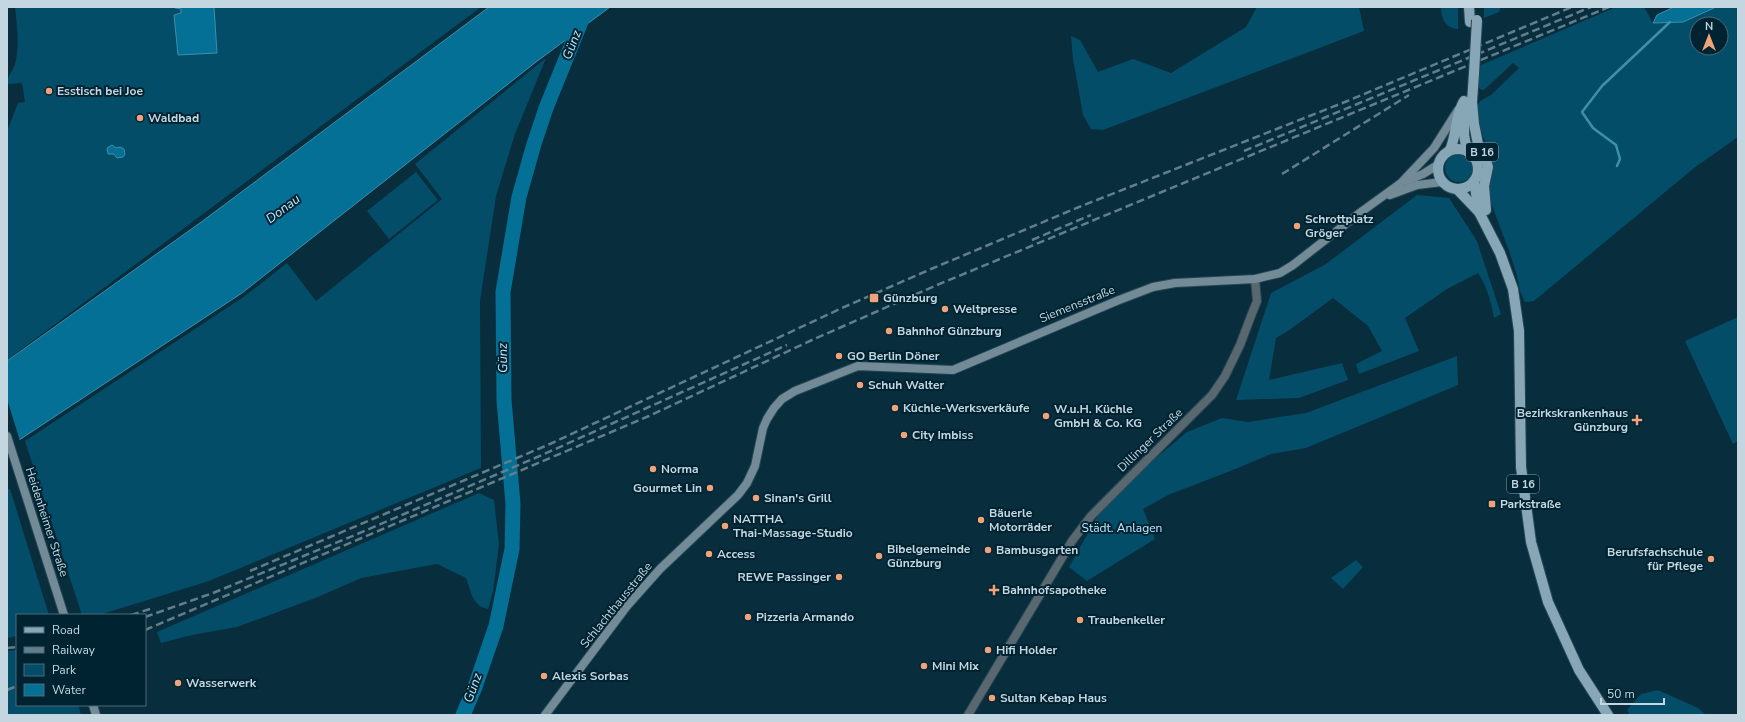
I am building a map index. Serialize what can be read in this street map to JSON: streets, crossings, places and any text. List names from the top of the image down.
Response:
{
  "streets": {
    "main road": [
      "B 16",
      "Siemensstraße",
      "Heidenheimer Straße",
      "Schlachthausstraße"
    ],
    "street": ["Dillinger Straße"]
  },
  "crossings": [
    ["Siemensstraße", "Dillinger Straße"],
    ["Siemensstraße", "Schlachthausstraße"]
  ],
  "water": ["Günz", "Donau"],
  "parks": ["Städt. Anlagen"],
  "places": {
    "other": [
      "Esstisch bei Joe",
      "Waldbad",
      "Schrottplatz Gröger",
      "Weltpresse",
      "Bahnhof Günzburg",
      "GO Berlin Döner",
      "Schuh Walter",
      "Küchle-Werksverkäufe",
      "W.u.H. Küchle GmbH & Co. KG",
      "City Imbiss",
      "Norma",
      "Gourmet Lin",
      "Sinan's Grill",
      "Bäuerle Motorräder",
      "NATTHA Thai-Massage-Studio",
      "Bambusgarten",
      "Access",
      "Bibelgemeinde Günzburg",
      "Berufsfachschule für Pflege",
      "REWE Passinger",
      "Pizzeria Armando",
      "Traubenkeller",
      "Hifi Holder",
      "Mini Mix",
      "Alexis Sorbas",
      "Wasserwerk",
      "Sultan Kebap Haus"
    ],
    "transit": ["Günzburg", "Parkstraße"],
    "health": ["Bezirkskrankenhaus Günzburg", "Bahnhofsapotheke"]
  },
  "legend": [
    "Road",
    "Railway",
    "Park",
    "Water"
  ],
  "scale_bar": "50 m",
  "north": "top"
}
